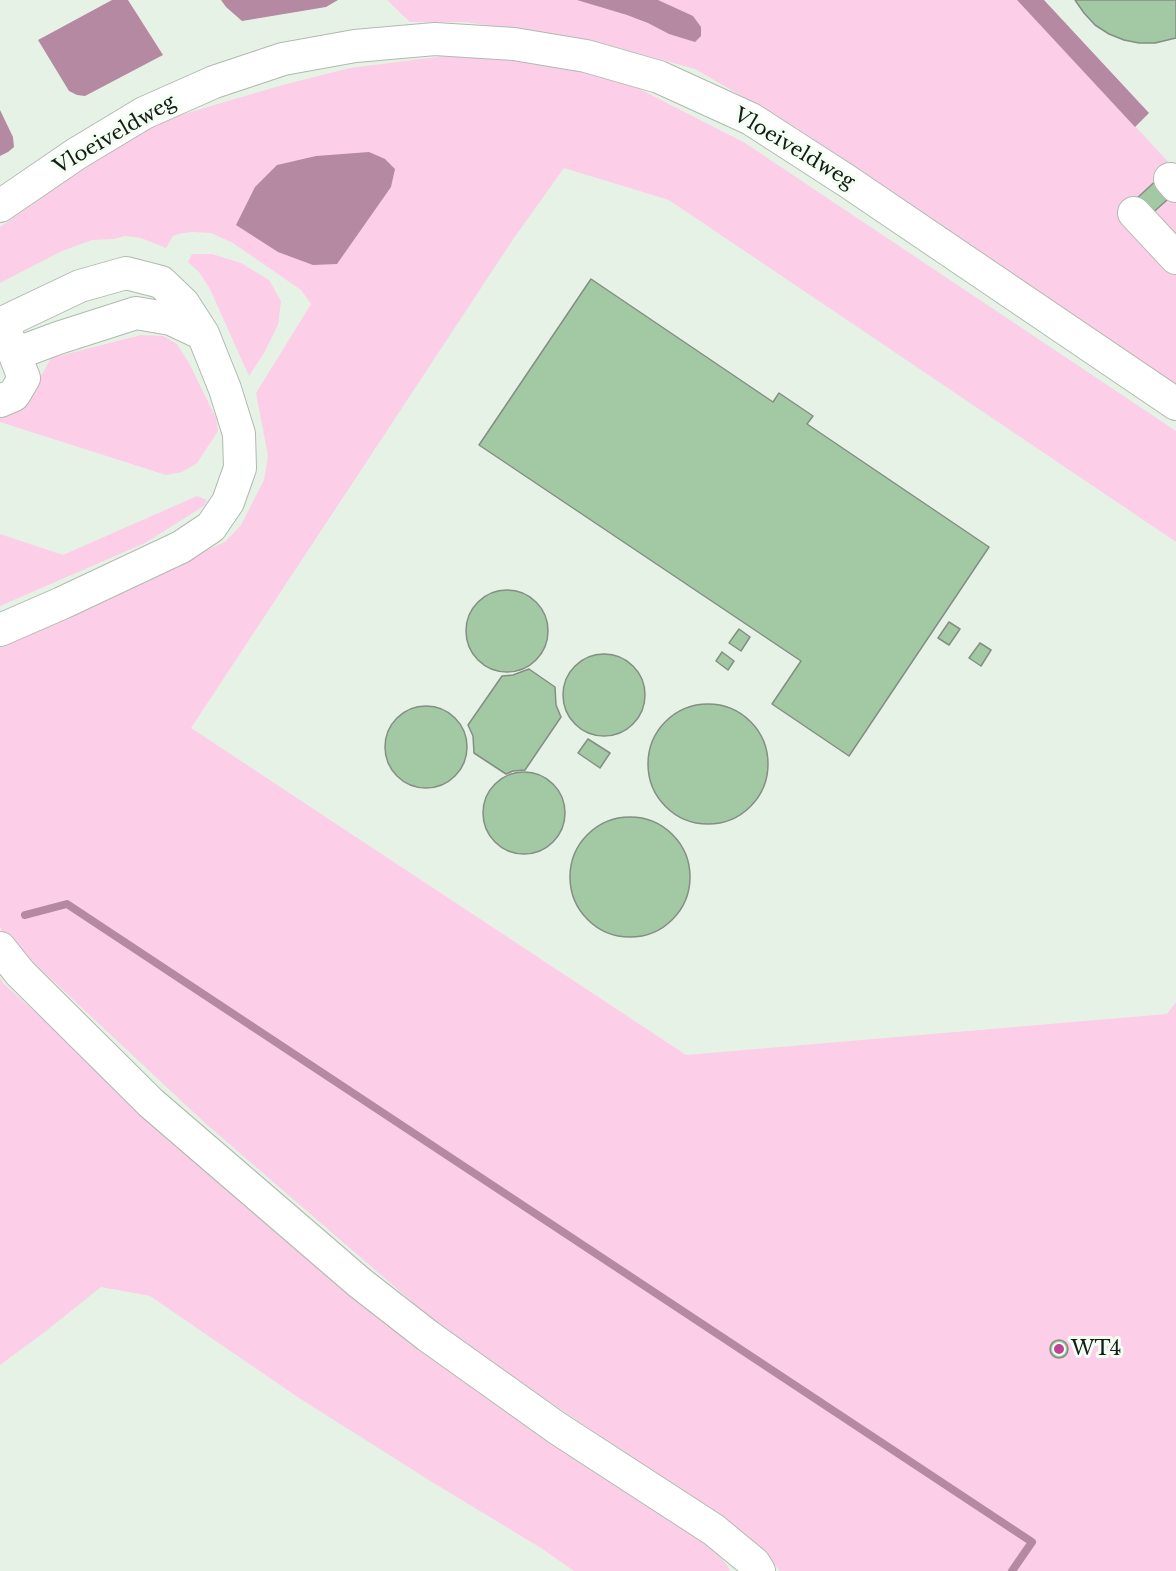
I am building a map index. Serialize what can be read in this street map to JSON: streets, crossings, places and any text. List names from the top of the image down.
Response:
{
  "streets": {
    "street": ["Vloeiveldweg"]
  },
  "places": ["WT4"]
}
